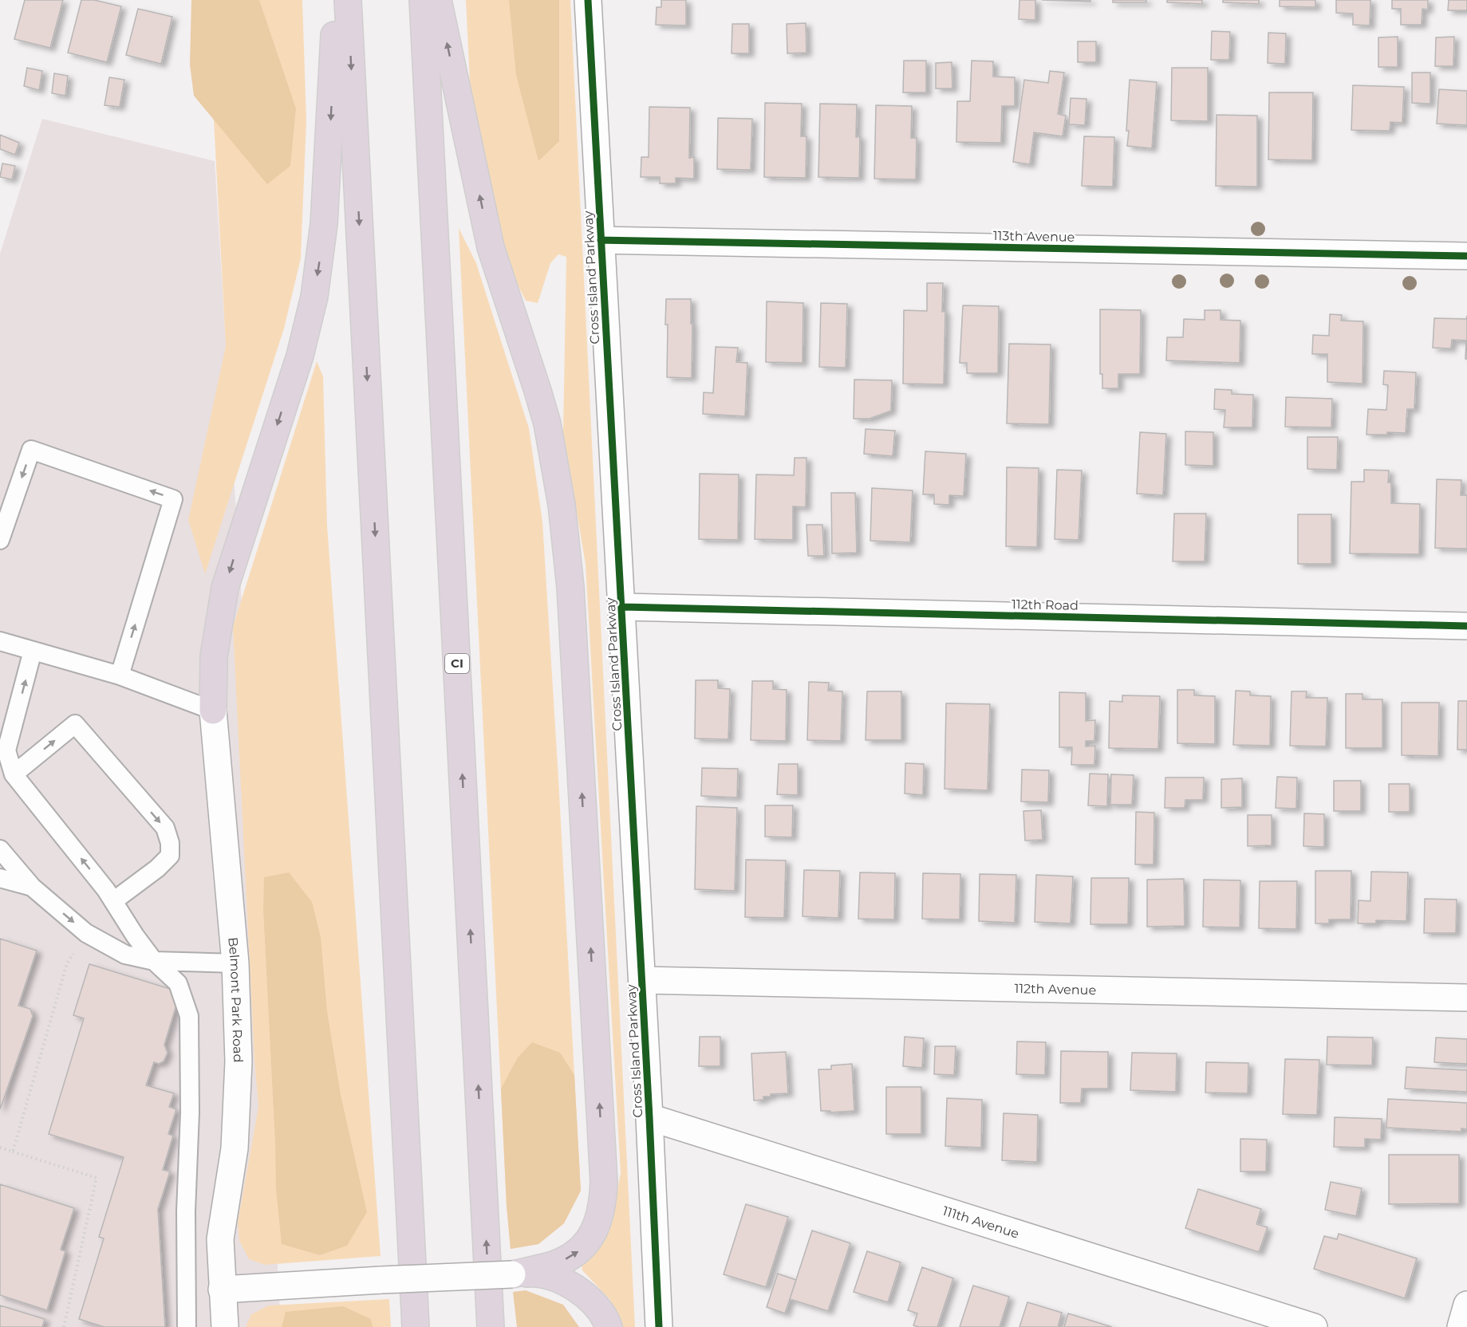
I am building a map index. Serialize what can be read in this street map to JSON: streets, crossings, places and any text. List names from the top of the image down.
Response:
{
  "streets": {
    "highway": ["CI"],
    "street": [
      "113th Avenue",
      "Cross Island Parkway",
      "112th Road",
      "112th Avenue",
      "Belmont Park Road",
      "111th Avenue"
    ]
  },
  "crossings": [
    ["113th Avenue", "Cross Island Parkway"],
    ["Cross Island Parkway", "112th Road"],
    ["Cross Island Parkway", "112th Avenue"],
    ["Cross Island Parkway", "111th Avenue"]
  ]
}
